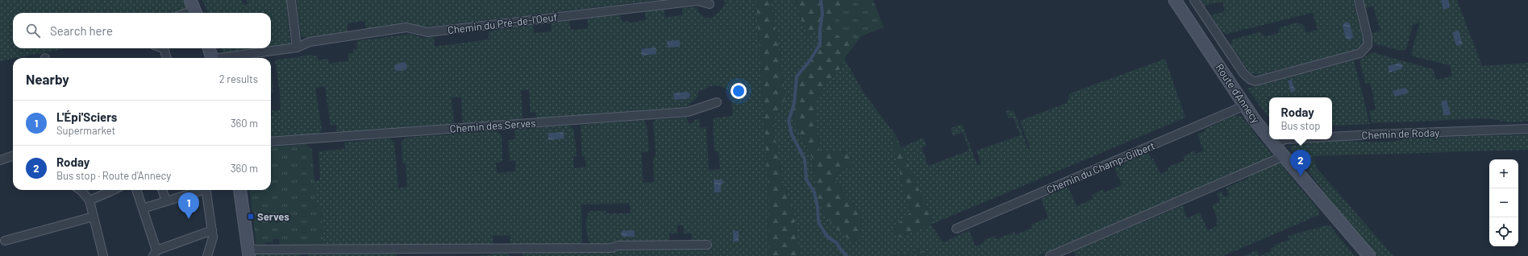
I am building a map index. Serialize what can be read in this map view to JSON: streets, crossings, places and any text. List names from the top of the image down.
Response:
{
  "streets": {
    "main road": ["Route d'Annecy"],
    "street": [
      "Chemin du Pré-de-l'Oeuf",
      "Chemin des Serves",
      "Chemin de Roday",
      "Chemin du Champ-Gilbert"
    ]
  },
  "crossings": [
    ["Route d'Annecy", "Chemin de Roday"],
    ["Route d'Annecy", "Chemin du Champ-Gilbert"]
  ],
  "places": {
    "transit": ["Serves"]
  },
  "page": {
    "search": "Search here",
    "heading": ["Nearby", "2 results"],
    "popup": ["Roday", "Bus stop"],
    "list": [
      {
        "mark": "1",
        "name": "L'Épi'Sciers",
        "note": "Supermarket",
        "value": "360 m"
      },
      {
        "mark": "2",
        "name": "Roday",
        "note": "Bus stop · Route d'Annecy",
        "value": "360 m"
      }
    ],
    "pins": ["2", "1"],
    "map_buttons": ["+", "−"]
  }
}
